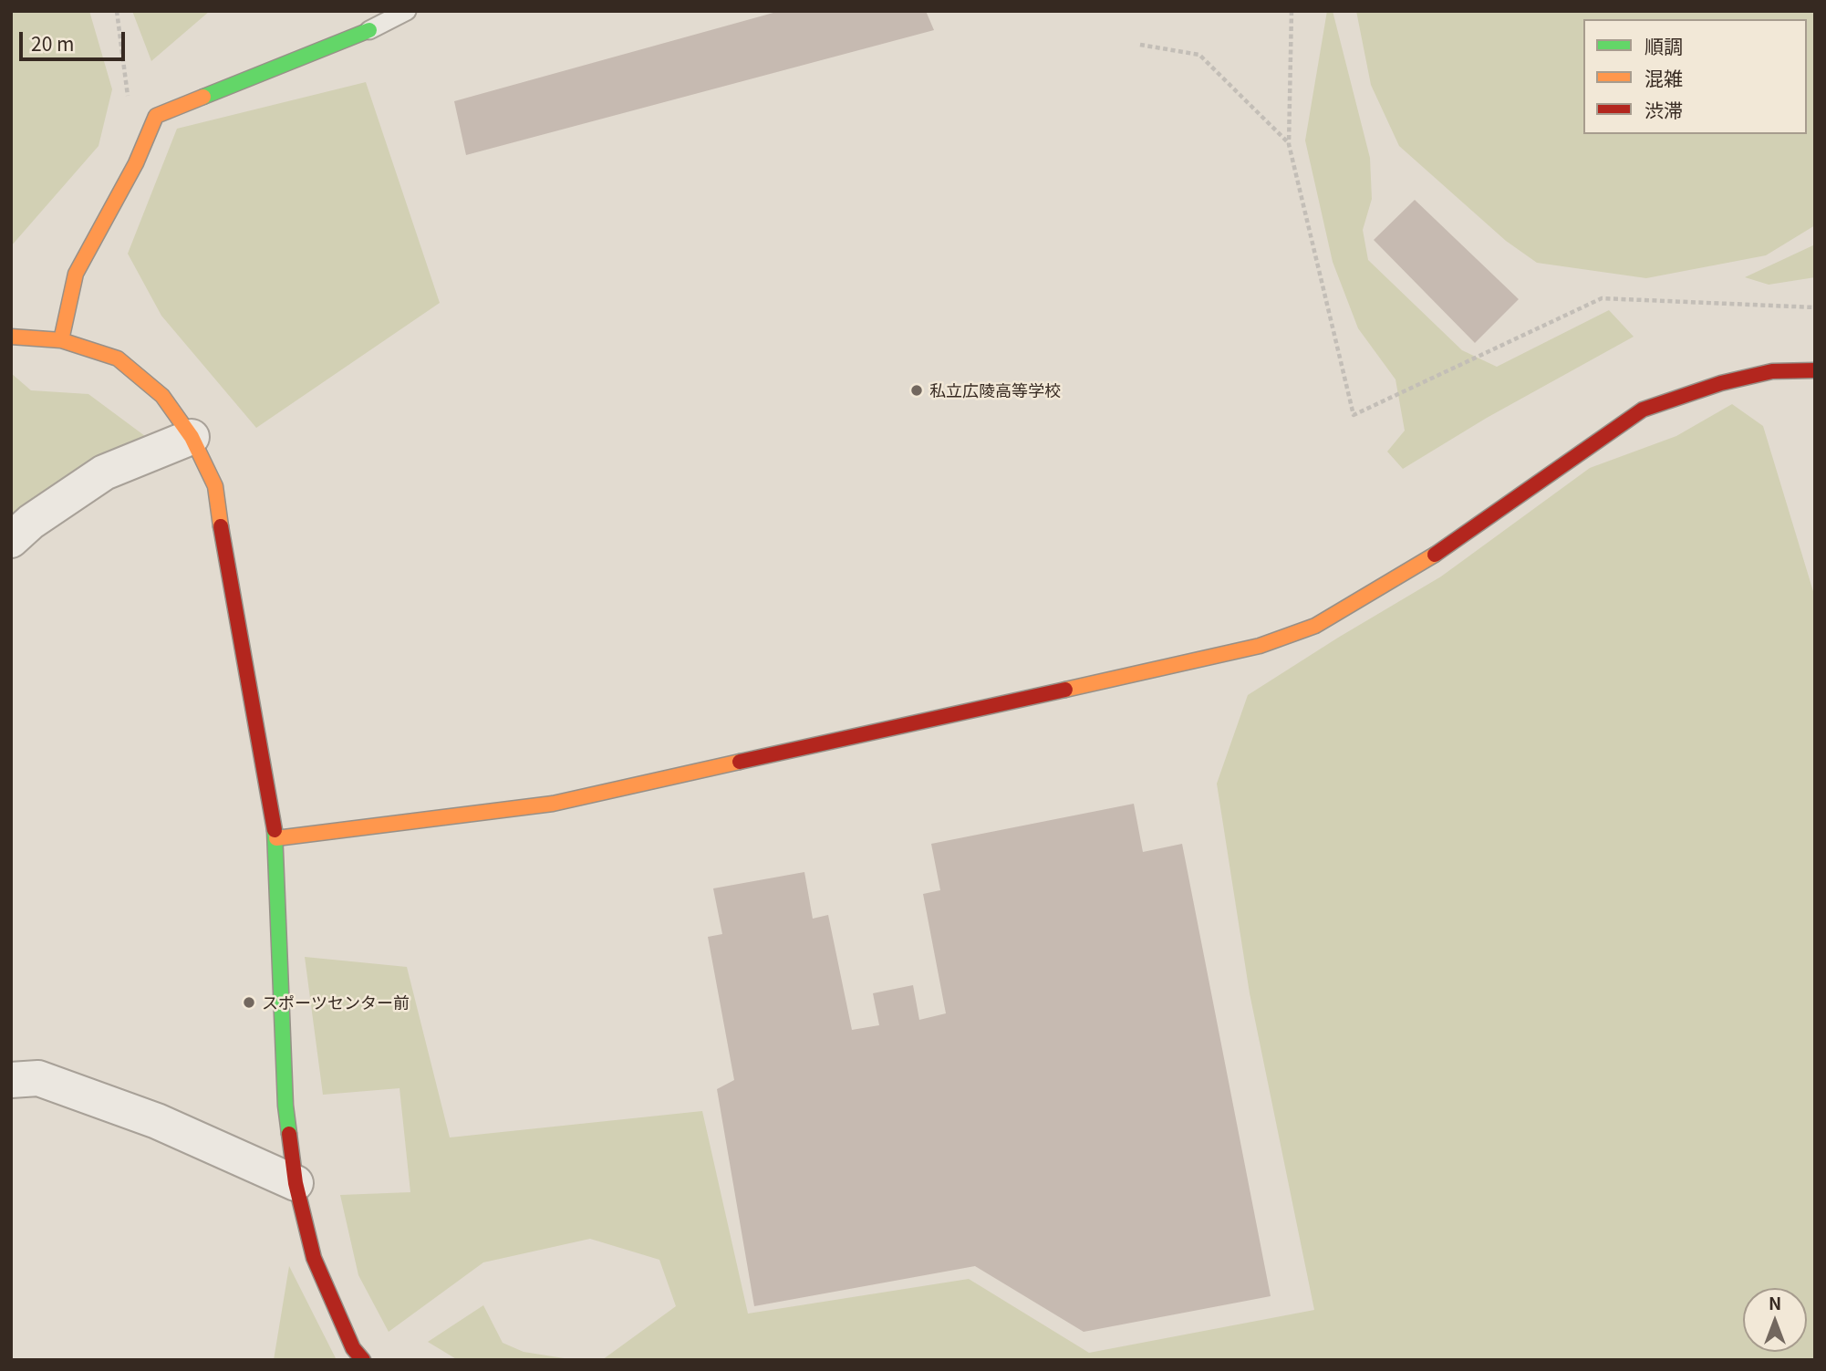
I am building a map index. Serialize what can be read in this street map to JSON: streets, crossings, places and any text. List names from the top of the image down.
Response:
{
  "places": ["私立広陵高等学校", "スポーツセンター前"],
  "legend": ["順調", "混雑", "渋滞"],
  "scale_bar": "20 m",
  "north": "top"
}
